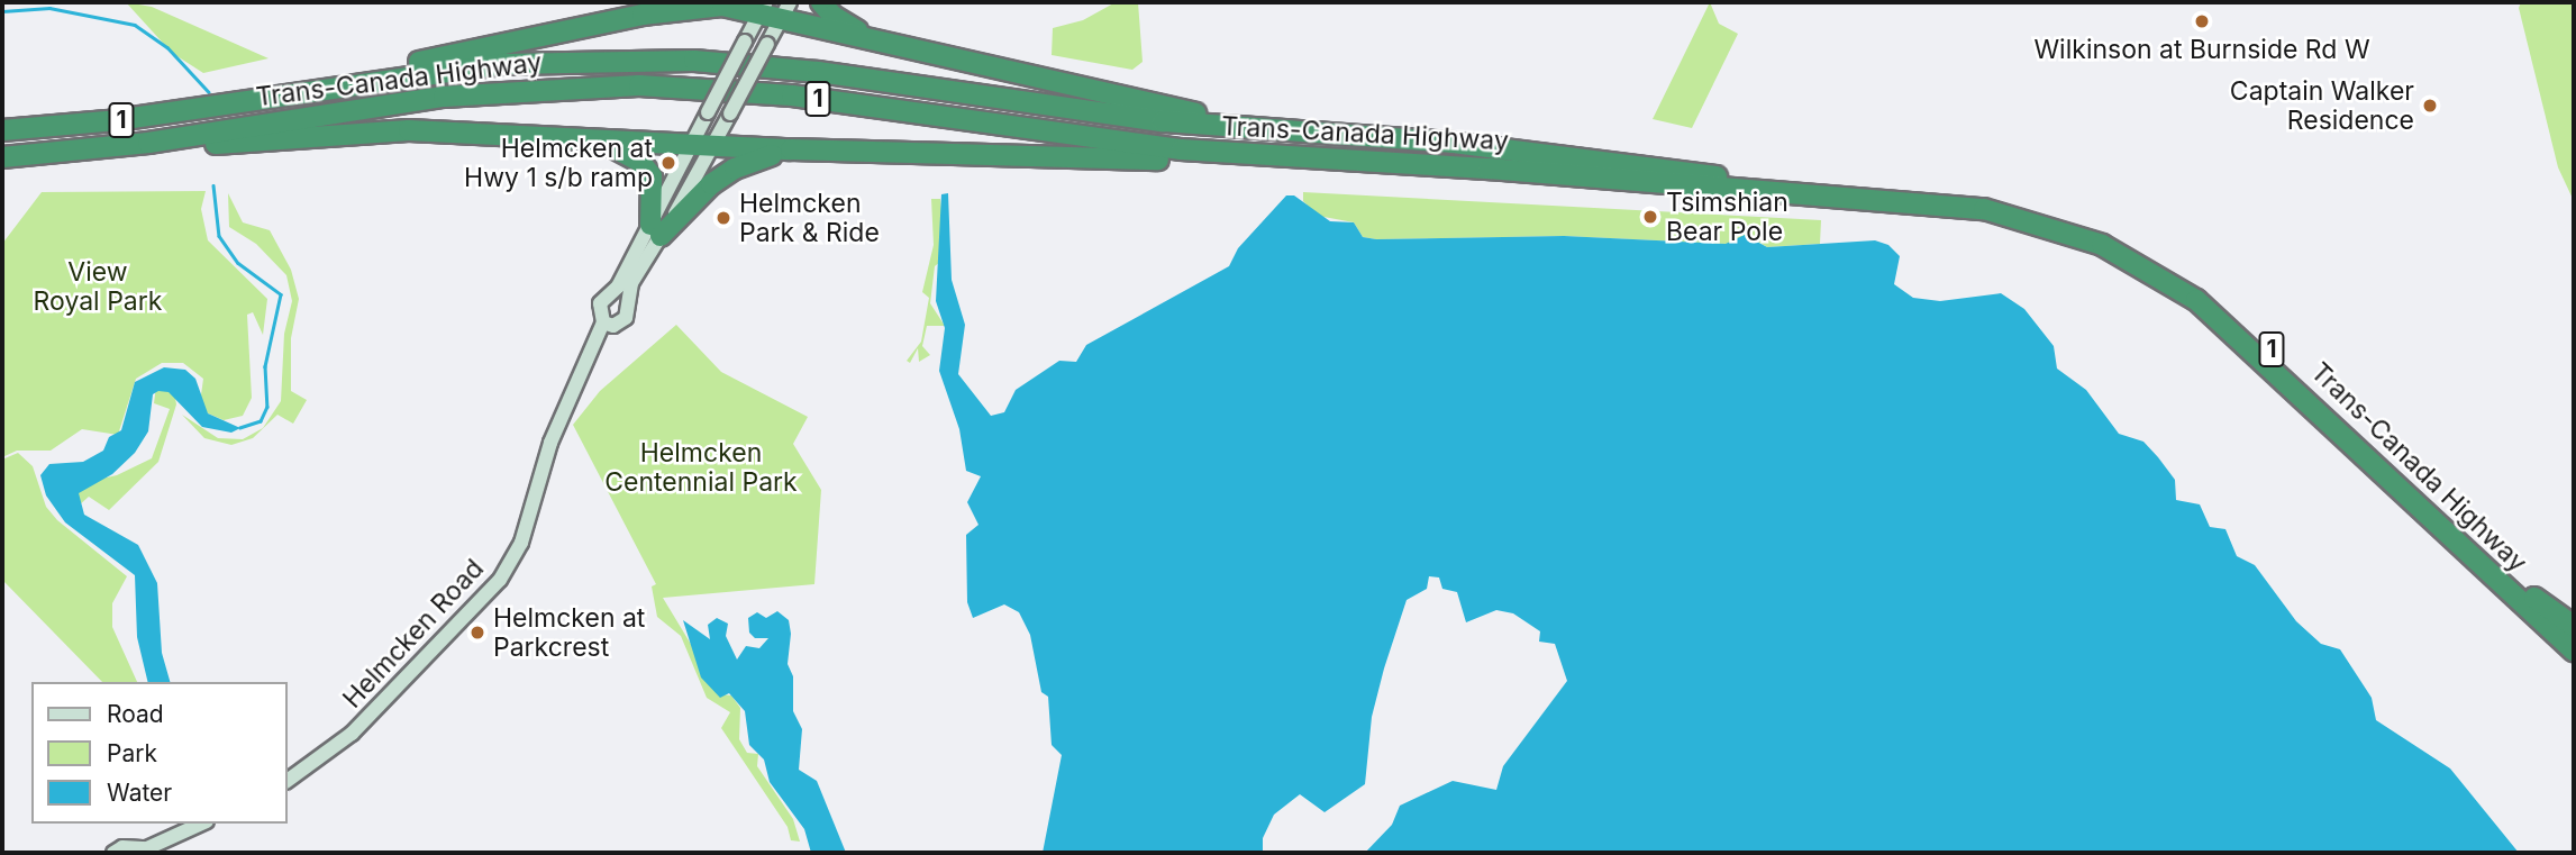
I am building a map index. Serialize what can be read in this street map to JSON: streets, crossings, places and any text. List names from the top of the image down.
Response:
{
  "streets": {
    "highway": ["Trans-Canada Highway", "1"],
    "main road": ["Helmcken Road"]
  },
  "parks": ["View Royal Park", "Helmcken Centennial Park"],
  "places": [
    "Wilkinson at Burnside Rd W",
    "Captain Walker Residence",
    "Helmcken at Hwy 1 s/b ramp",
    "Tsimshian Bear Pole",
    "Helmcken Park & Ride",
    "Helmcken at Parkcrest"
  ],
  "legend": ["Road", "Park", "Water"]
}
